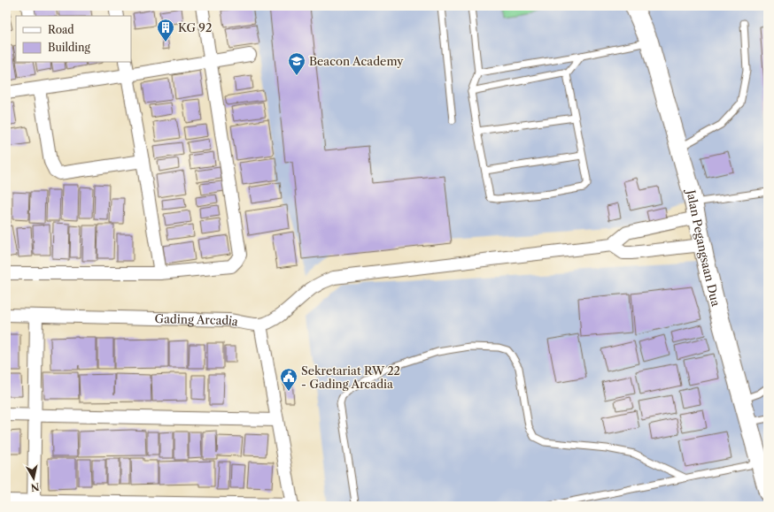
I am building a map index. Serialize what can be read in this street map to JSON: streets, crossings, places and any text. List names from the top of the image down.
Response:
{
  "streets": {
    "main road": ["Jalan Pegangsaan Dua"],
    "street": ["Gading Arcadia"]
  },
  "places": {
    "building": ["KG 92"],
    "school or university": ["Beacon Academy"],
    "public building": ["Sekretariat RW 22 - Gading Arcadia"]
  },
  "legend": ["Road", "Building"],
  "north": "bottom"
}
